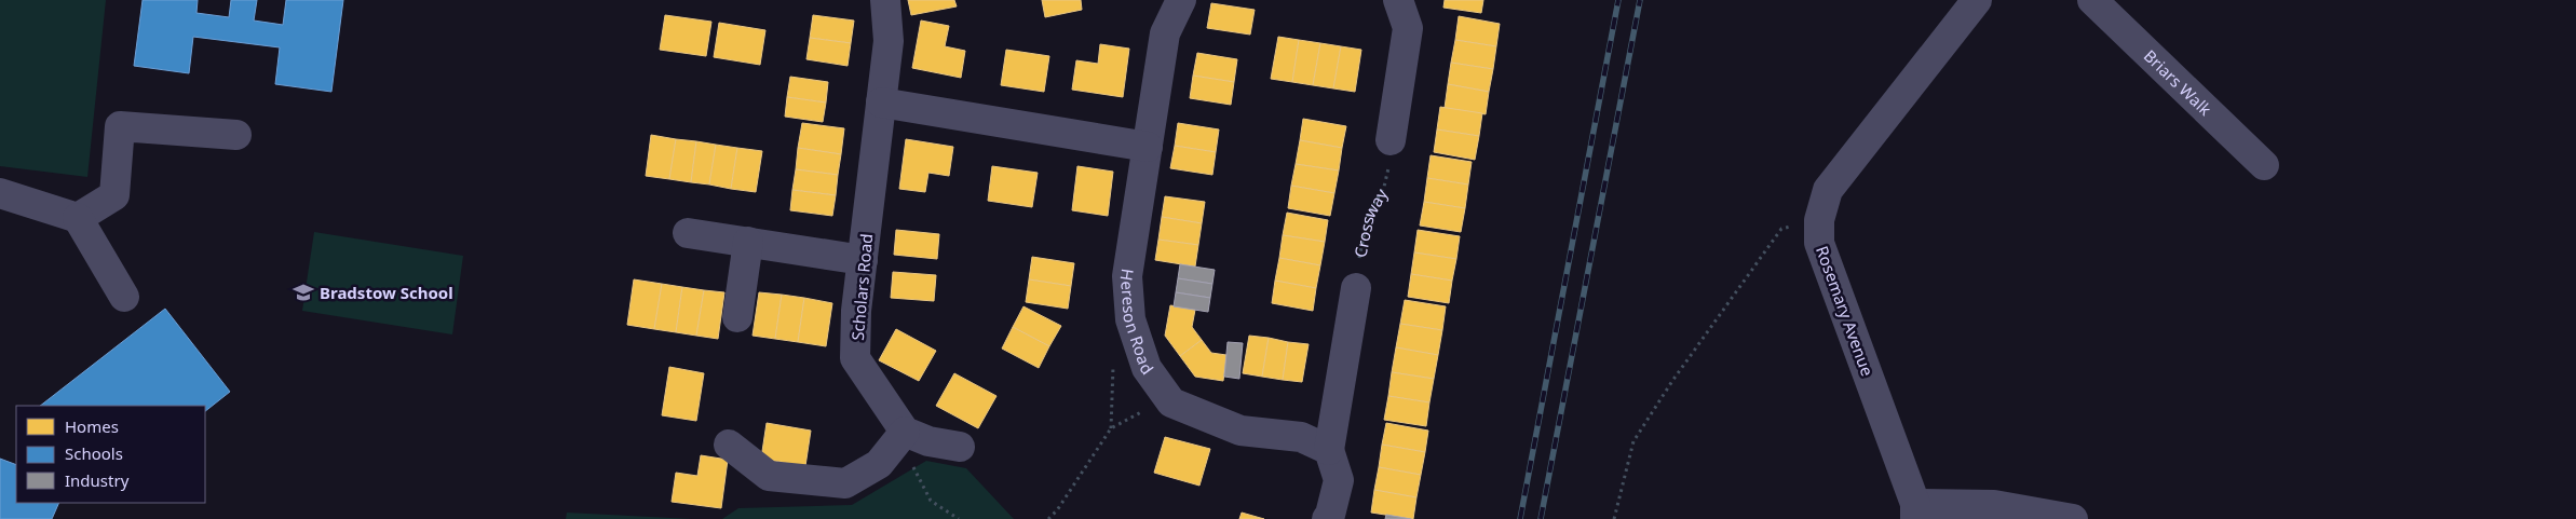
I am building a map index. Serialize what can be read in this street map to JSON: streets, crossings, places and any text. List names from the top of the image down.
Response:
{
  "streets": {
    "street": [
      "Briars Walk",
      "Scholars Road",
      "Rosemary Avenue",
      "Hereson Road"
    ],
    "path": ["Crossway"]
  },
  "places": {
    "school or university": ["Bradstow School"]
  },
  "legend": ["Homes", "Schools", "Industry"]
}
